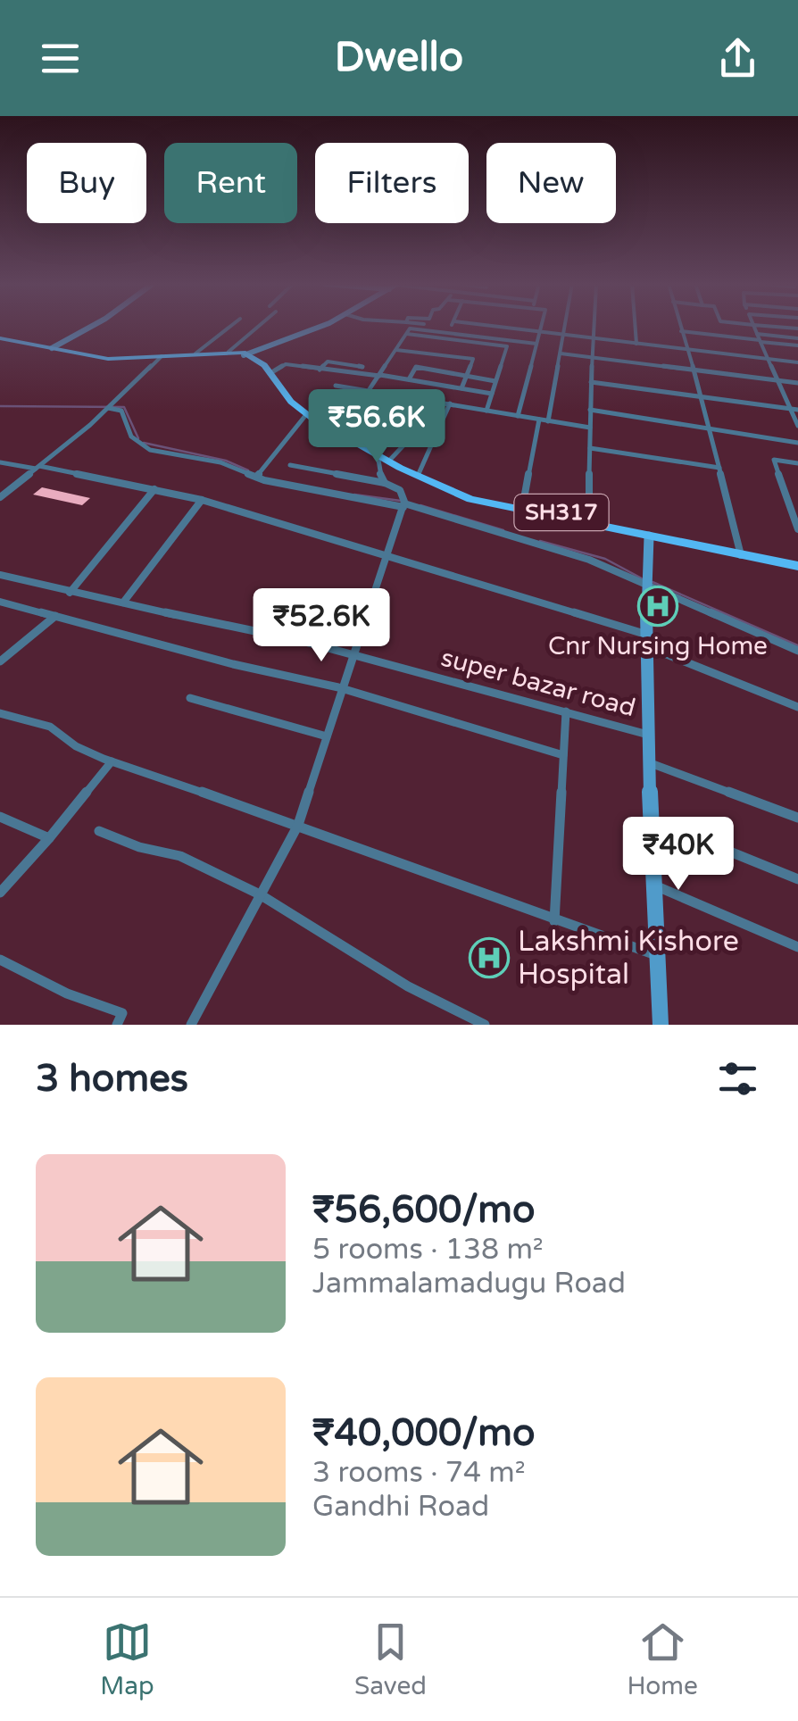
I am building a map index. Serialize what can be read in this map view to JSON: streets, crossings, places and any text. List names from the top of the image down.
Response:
{
  "streets": {
    "main road": ["SH317"],
    "street": ["super bazar road"]
  },
  "places": {
    "hospital": ["Cnr Nursing Home", "Lakshmi Kishore Hospital"]
  },
  "page": {
    "header": "Dwello",
    "chip": [
      "Buy",
      "Rent",
      "Filters",
      "New"
    ],
    "price": ["₹56.6K", "₹52.6K", "₹40K"],
    "heading": "3 homes",
    "list": [
      {
        "name": "₹56,600/mo",
        "note": "5 rooms · 138 m² · Jammalamadugu Road"
      },
      {
        "name": "₹40,000/mo",
        "note": "3 rooms · 74 m² · Gandhi Road"
      }
    ],
    "tabs": ["Map", "Saved", "Home"]
  }
}
